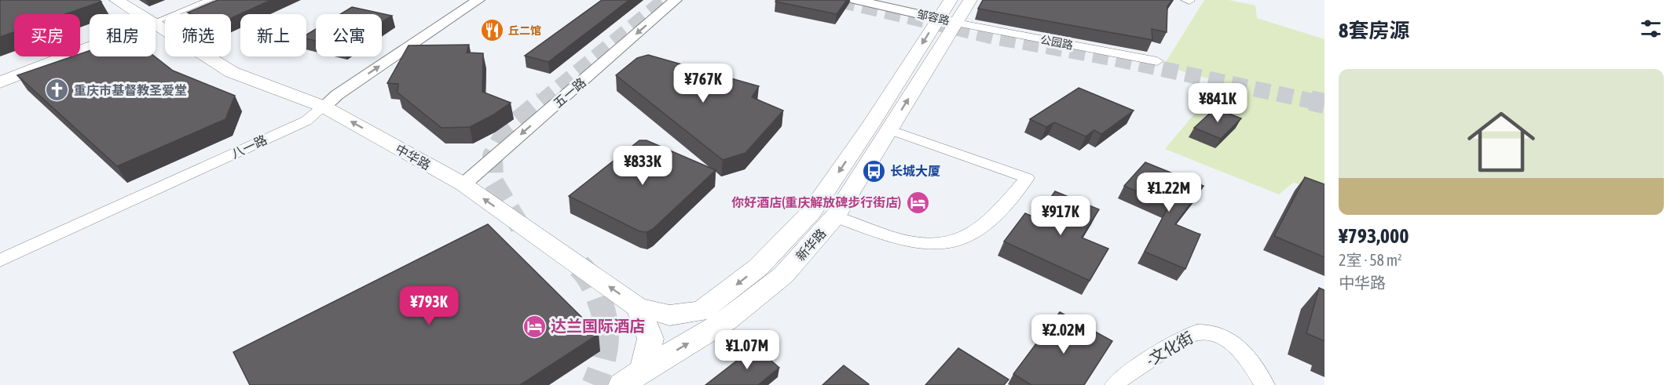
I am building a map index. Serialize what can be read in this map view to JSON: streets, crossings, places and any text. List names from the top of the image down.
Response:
{
  "streets": {
    "main road": ["中华路", "新华路"],
    "street": [
      "邹容路",
      "公园路",
      "五一路",
      "八一路",
      "-文化街"
    ]
  },
  "crossings": [
    ["邹容路", "公园路"],
    ["邹容路", "新华路"],
    ["公园路", "新华路"],
    ["五一路", "中华路"],
    ["八一路", "中华路"],
    ["中华路", "新华路"]
  ],
  "one_way": ["五一路", "中华路"],
  "places": {
    "restaurant": ["丘二馆"],
    "church": ["重庆市基督教圣爱堂"],
    "bus stop": ["长城大厦"],
    "hotel": ["你好酒店(重庆解放碑步行街店)", "达兰国际酒店"]
  },
  "page": {
    "heading": "8套房源",
    "chip": [
      "买房",
      "租房",
      "筛选",
      "新上",
      "公寓"
    ],
    "list": [
      {
        "name": "¥793,000",
        "note": "2室 · 58 m² · 中华路"
      }
    ],
    "price": [
      "¥767K",
      "¥841K",
      "¥833K",
      "¥1.22M",
      "¥917K",
      "¥793K",
      "¥2.02M",
      "¥1.07M"
    ]
  }
}
